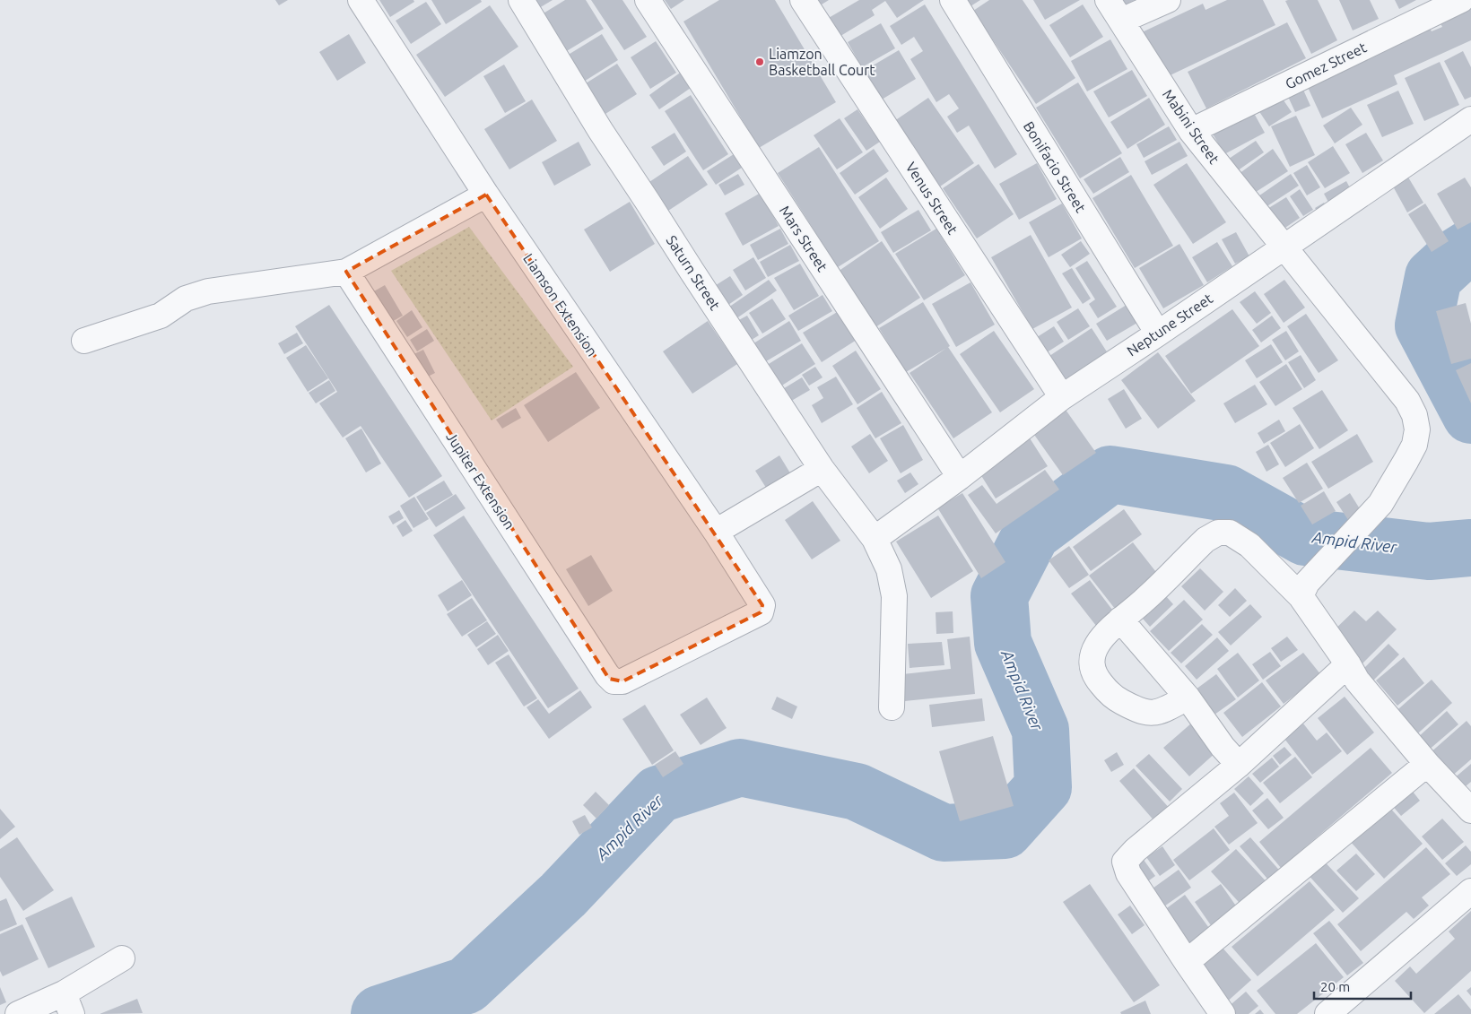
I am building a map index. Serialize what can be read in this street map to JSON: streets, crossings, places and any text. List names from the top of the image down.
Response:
{
  "streets": {
    "street": [
      "Gomez Street",
      "Mabini Street",
      "Bonifacio Street",
      "Venus Street",
      "Mars Street",
      "Saturn Street",
      "Liamson Extension",
      "Neptune Street",
      "Jupiter Extension"
    ]
  },
  "crossings": [
    ["Gomez Street", "Mabini Street"],
    ["Mabini Street", "Neptune Street"],
    ["Bonifacio Street", "Neptune Street"],
    ["Venus Street", "Neptune Street"],
    ["Mars Street", "Neptune Street"],
    ["Saturn Street", "Neptune Street"],
    ["Liamson Extension", "Jupiter Extension"]
  ],
  "water": ["Ampid River"],
  "places": ["Liamzon Basketball Court"],
  "scale_bar": "20 m"
}
